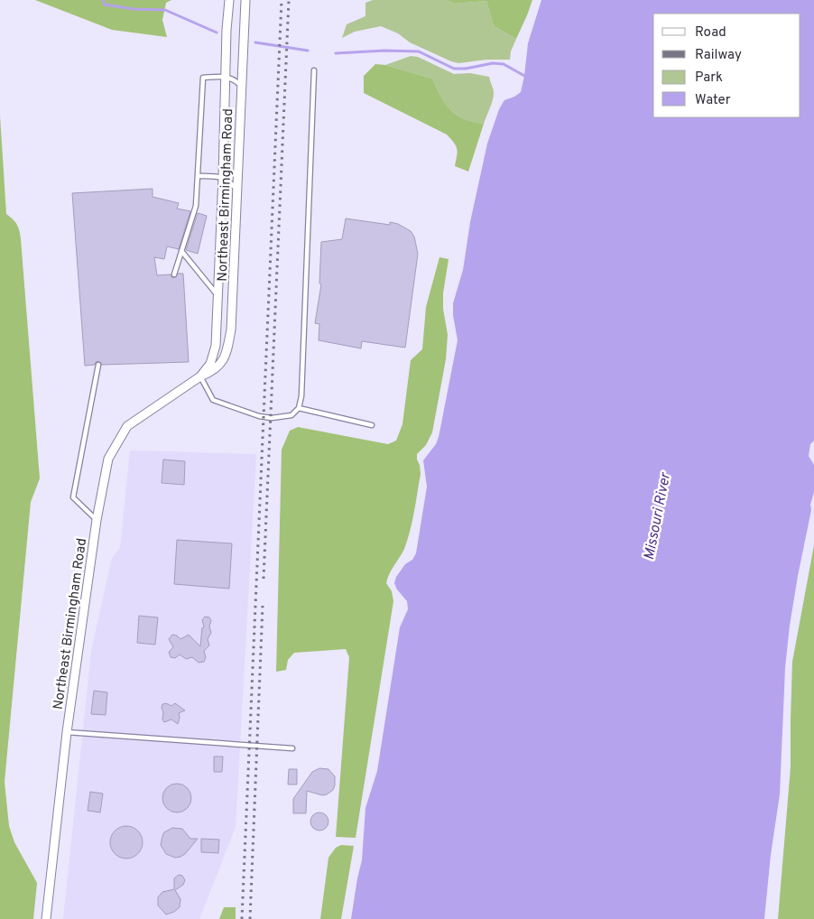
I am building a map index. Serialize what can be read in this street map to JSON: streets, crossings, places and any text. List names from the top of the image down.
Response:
{
  "streets": {
    "street": ["Northeast Birmingham Road"]
  },
  "water": ["Missouri River"],
  "legend": [
    "Road",
    "Railway",
    "Park",
    "Water"
  ]
}
